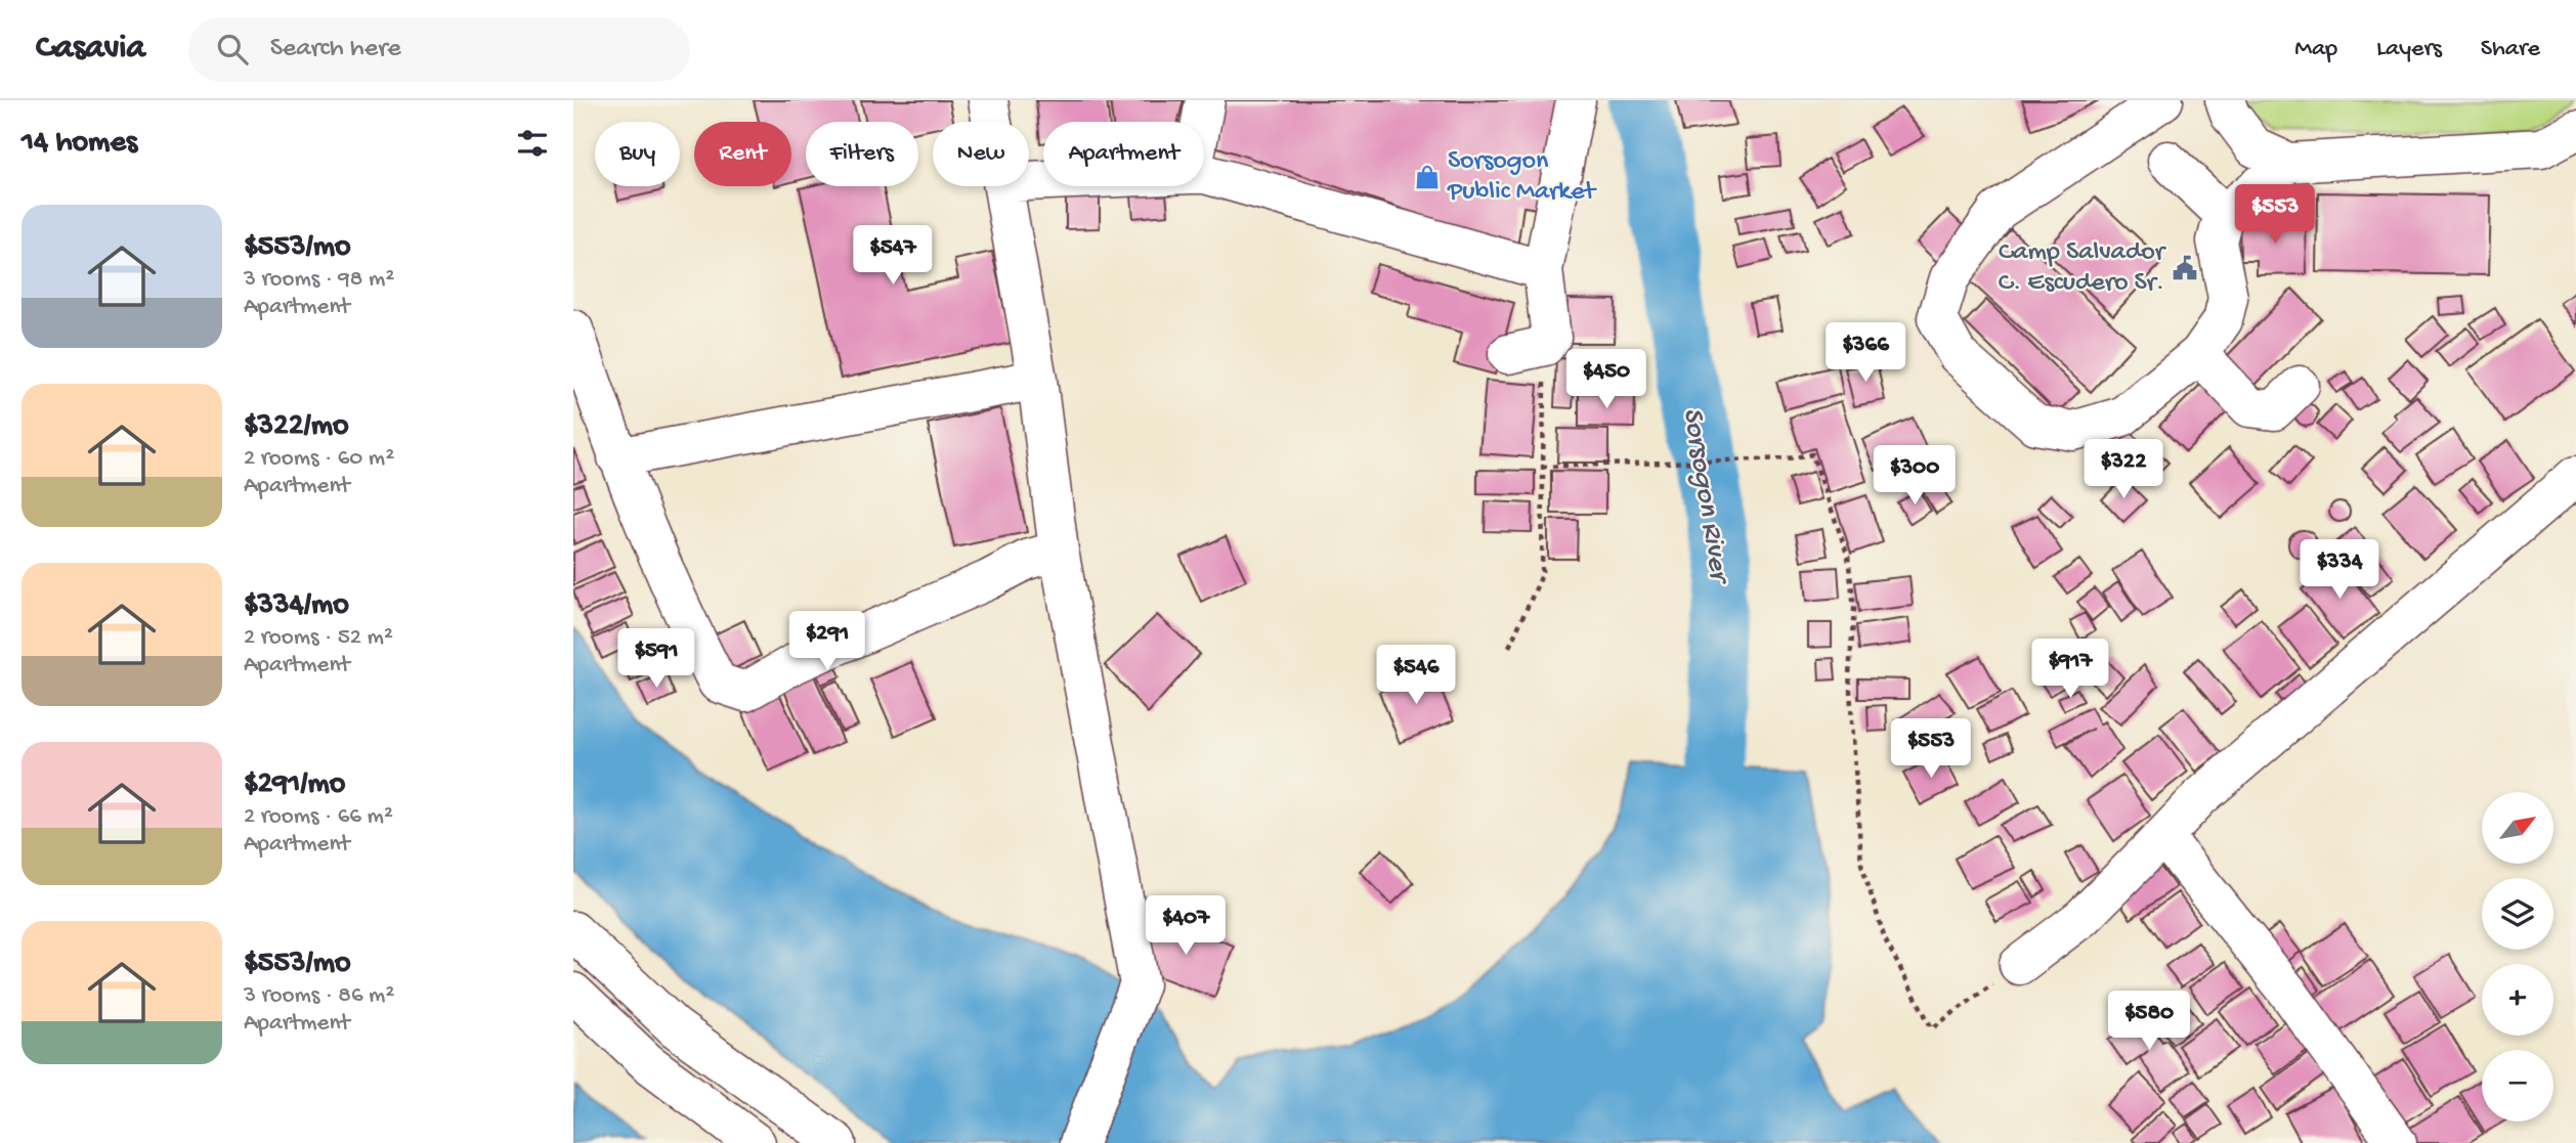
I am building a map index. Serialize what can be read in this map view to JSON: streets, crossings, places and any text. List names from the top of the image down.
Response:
{
  "water": ["Sorsogon River"],
  "places": {
    "shop": ["Sorsogon Public Market"],
    "public building": ["Camp Salvador C. Escudero Sr."]
  },
  "north": "top right",
  "page": {
    "header": "Casavia",
    "search": "Search here",
    "nav": ["Map", "Layers", "Share"],
    "heading": "14 homes",
    "chip": [
      "Buy",
      "Rent",
      "Filters",
      "New",
      "Apartment"
    ],
    "price": [
      "$553",
      "$547",
      "$366",
      "$450",
      "$322",
      "$300",
      "$334",
      "$291",
      "$591",
      "$917",
      "$546",
      "$553",
      "$407",
      "$580"
    ],
    "list": [
      {
        "name": "$553/mo",
        "note": "3 rooms · 98 m² · Apartment"
      },
      {
        "name": "$322/mo",
        "note": "2 rooms · 60 m² · Apartment"
      },
      {
        "name": "$334/mo",
        "note": "2 rooms · 52 m² · Apartment"
      },
      {
        "name": "$291/mo",
        "note": "2 rooms · 66 m² · Apartment"
      },
      {
        "name": "$553/mo",
        "note": "3 rooms · 86 m² · Apartment"
      }
    ],
    "map_buttons": ["+", "−"]
  }
}
